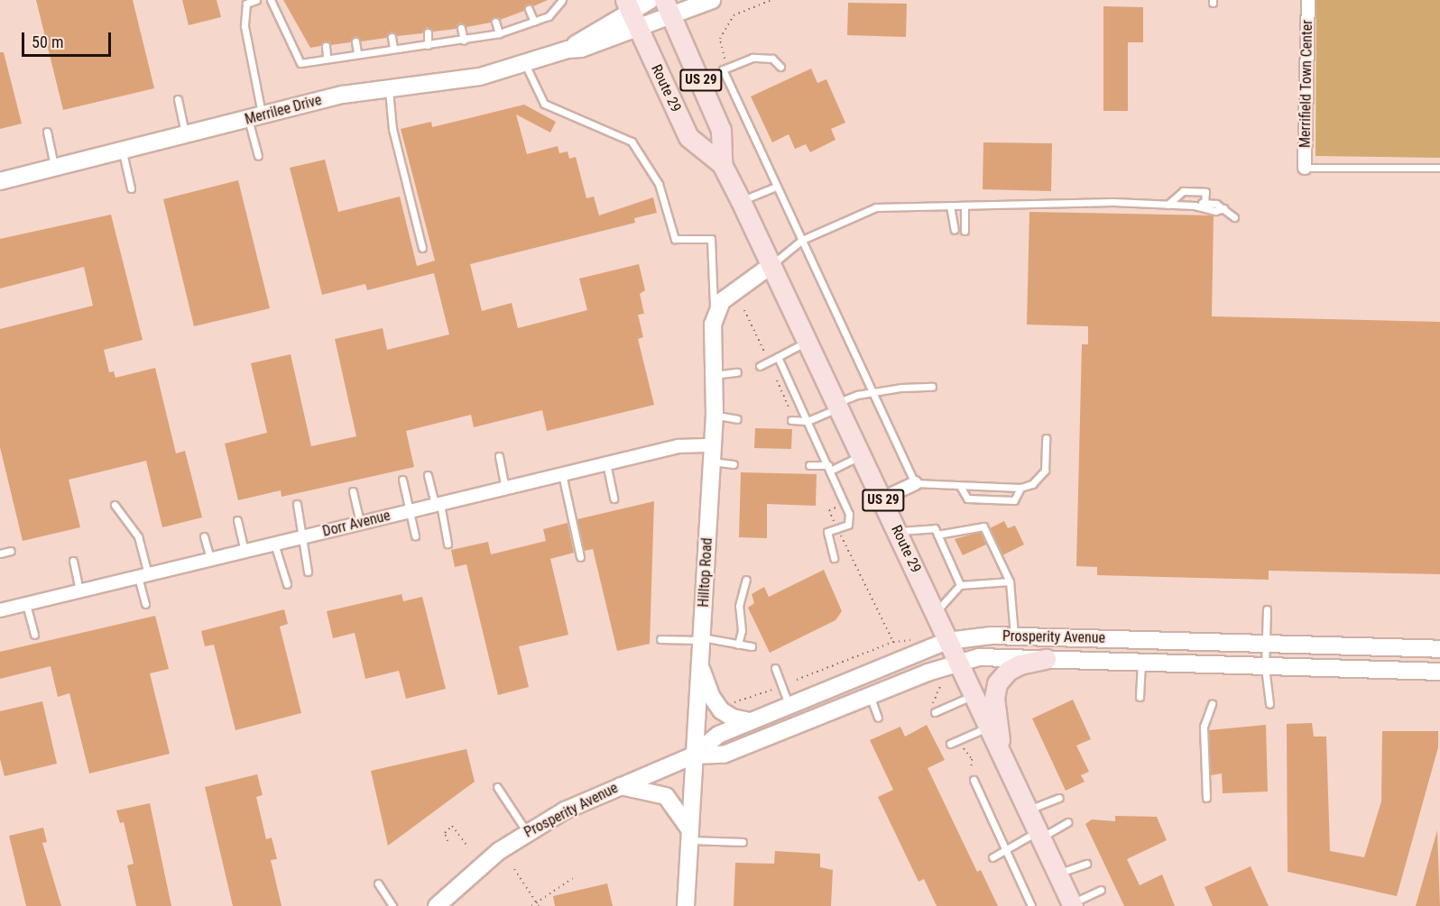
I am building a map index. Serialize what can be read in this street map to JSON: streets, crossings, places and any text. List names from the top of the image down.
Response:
{
  "streets": {
    "main road": [
      "US 29",
      "Route 29",
      "Merrilee Drive",
      "Hilltop Road",
      "Prosperity Avenue"
    ],
    "street": ["Merrifield Town Center", "Dorr Avenue"]
  },
  "crossings": [
    ["Route 29", "Merrilee Drive"],
    ["Route 29", "Hilltop Road"],
    ["Route 29", "Prosperity Avenue"],
    ["Dorr Avenue", "Hilltop Road"],
    ["Hilltop Road", "Prosperity Avenue"]
  ],
  "scale_bar": "50 m"
}
